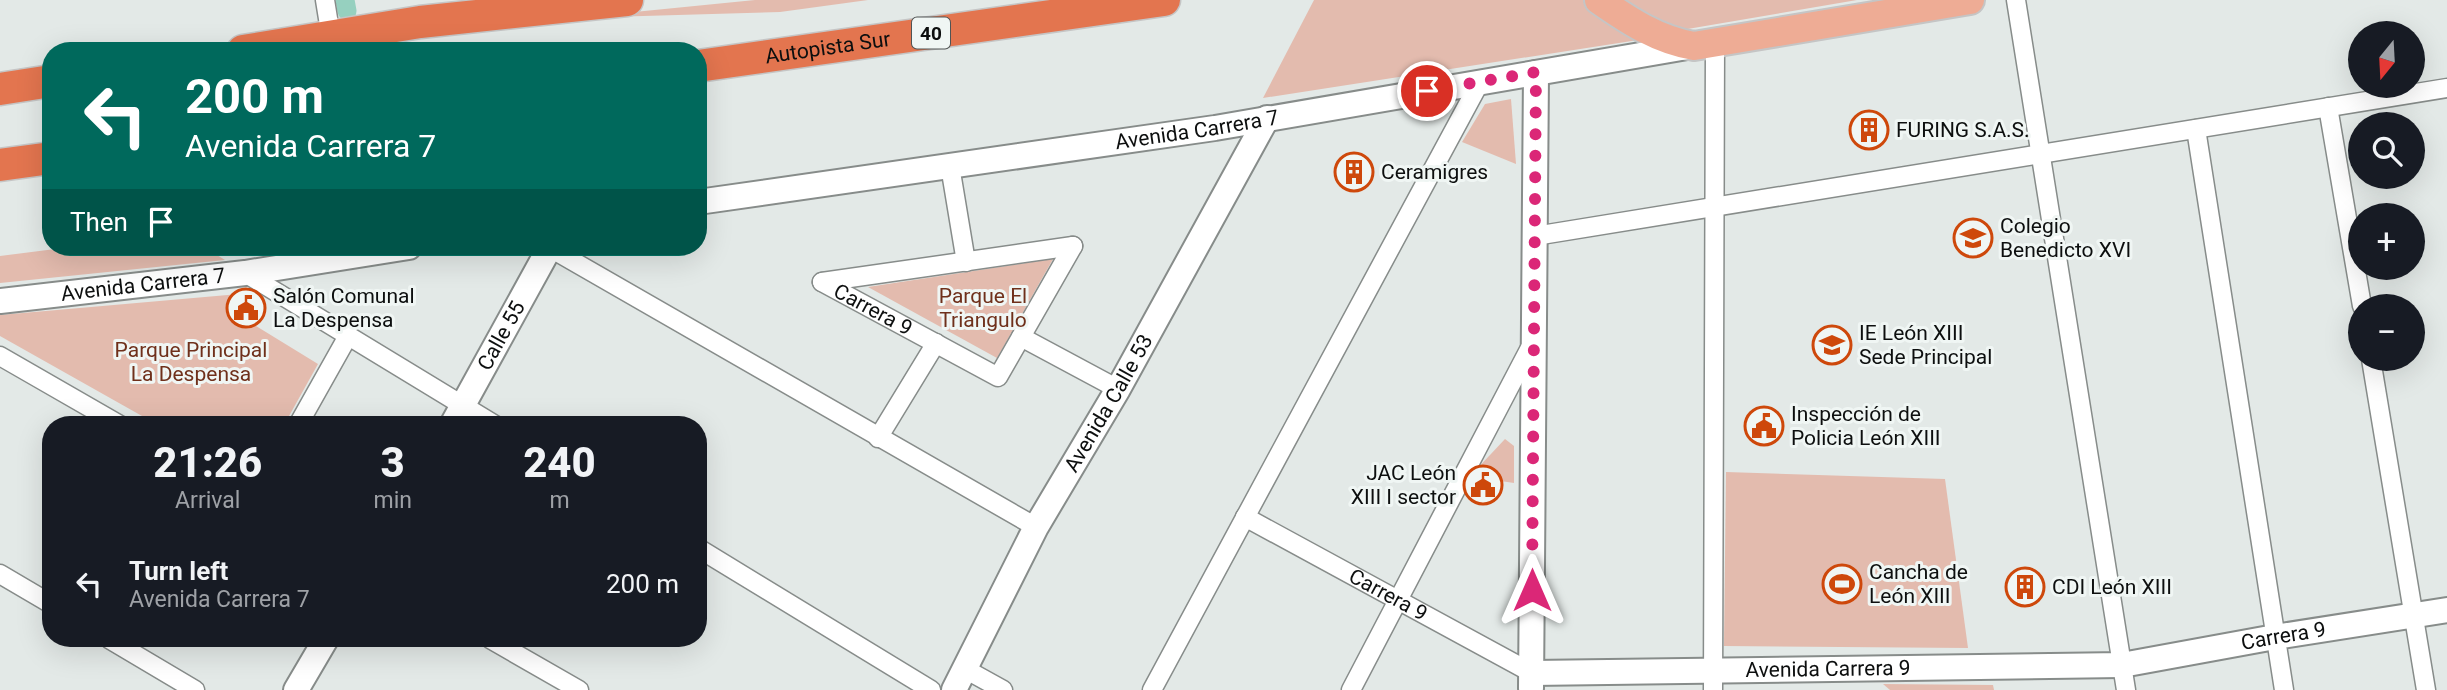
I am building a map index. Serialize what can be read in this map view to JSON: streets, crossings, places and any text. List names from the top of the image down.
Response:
{
  "streets": {
    "highway": ["40", "Autopista Sur"],
    "main road": ["Avenida Carrera 7"],
    "street": [
      "Carrera 9",
      "Calle 55",
      "Avenida Calle 53",
      "Avenida Carrera 9"
    ]
  },
  "crossings": [
    ["Avenida Carrera 7", "Avenida Calle 53"],
    ["Carrera 9", "Avenida Carrera 9"]
  ],
  "parks": ["Parque El Triangulo", "Parque Principal La Despensa"],
  "places": {
    "building": ["FURING S.A.S.", "Ceramigres", "CDI León XIII"],
    "school or university": ["Colegio Benedicto XVI", "IE León XIII Sede Principal"],
    "public building": ["Salón Comunal La Despensa", "Inspección de Policia León XIII", "JAC León XIII I sector"],
    "sports": ["Cancha de León XIII"]
  },
  "north": "bottom",
  "page": {
    "map_buttons": ["+", "−"],
    "turn": ["200 m", "Avenida Carrera 7"],
    "then": "Then",
    "eta": [
      "21:26",
      "Arrival",
      "3",
      "min",
      "240",
      "m"
    ],
    "list": [
      {
        "name": "Turn left",
        "note": "Avenida Carrera 7",
        "value": "200 m"
      }
    ]
  }
}
